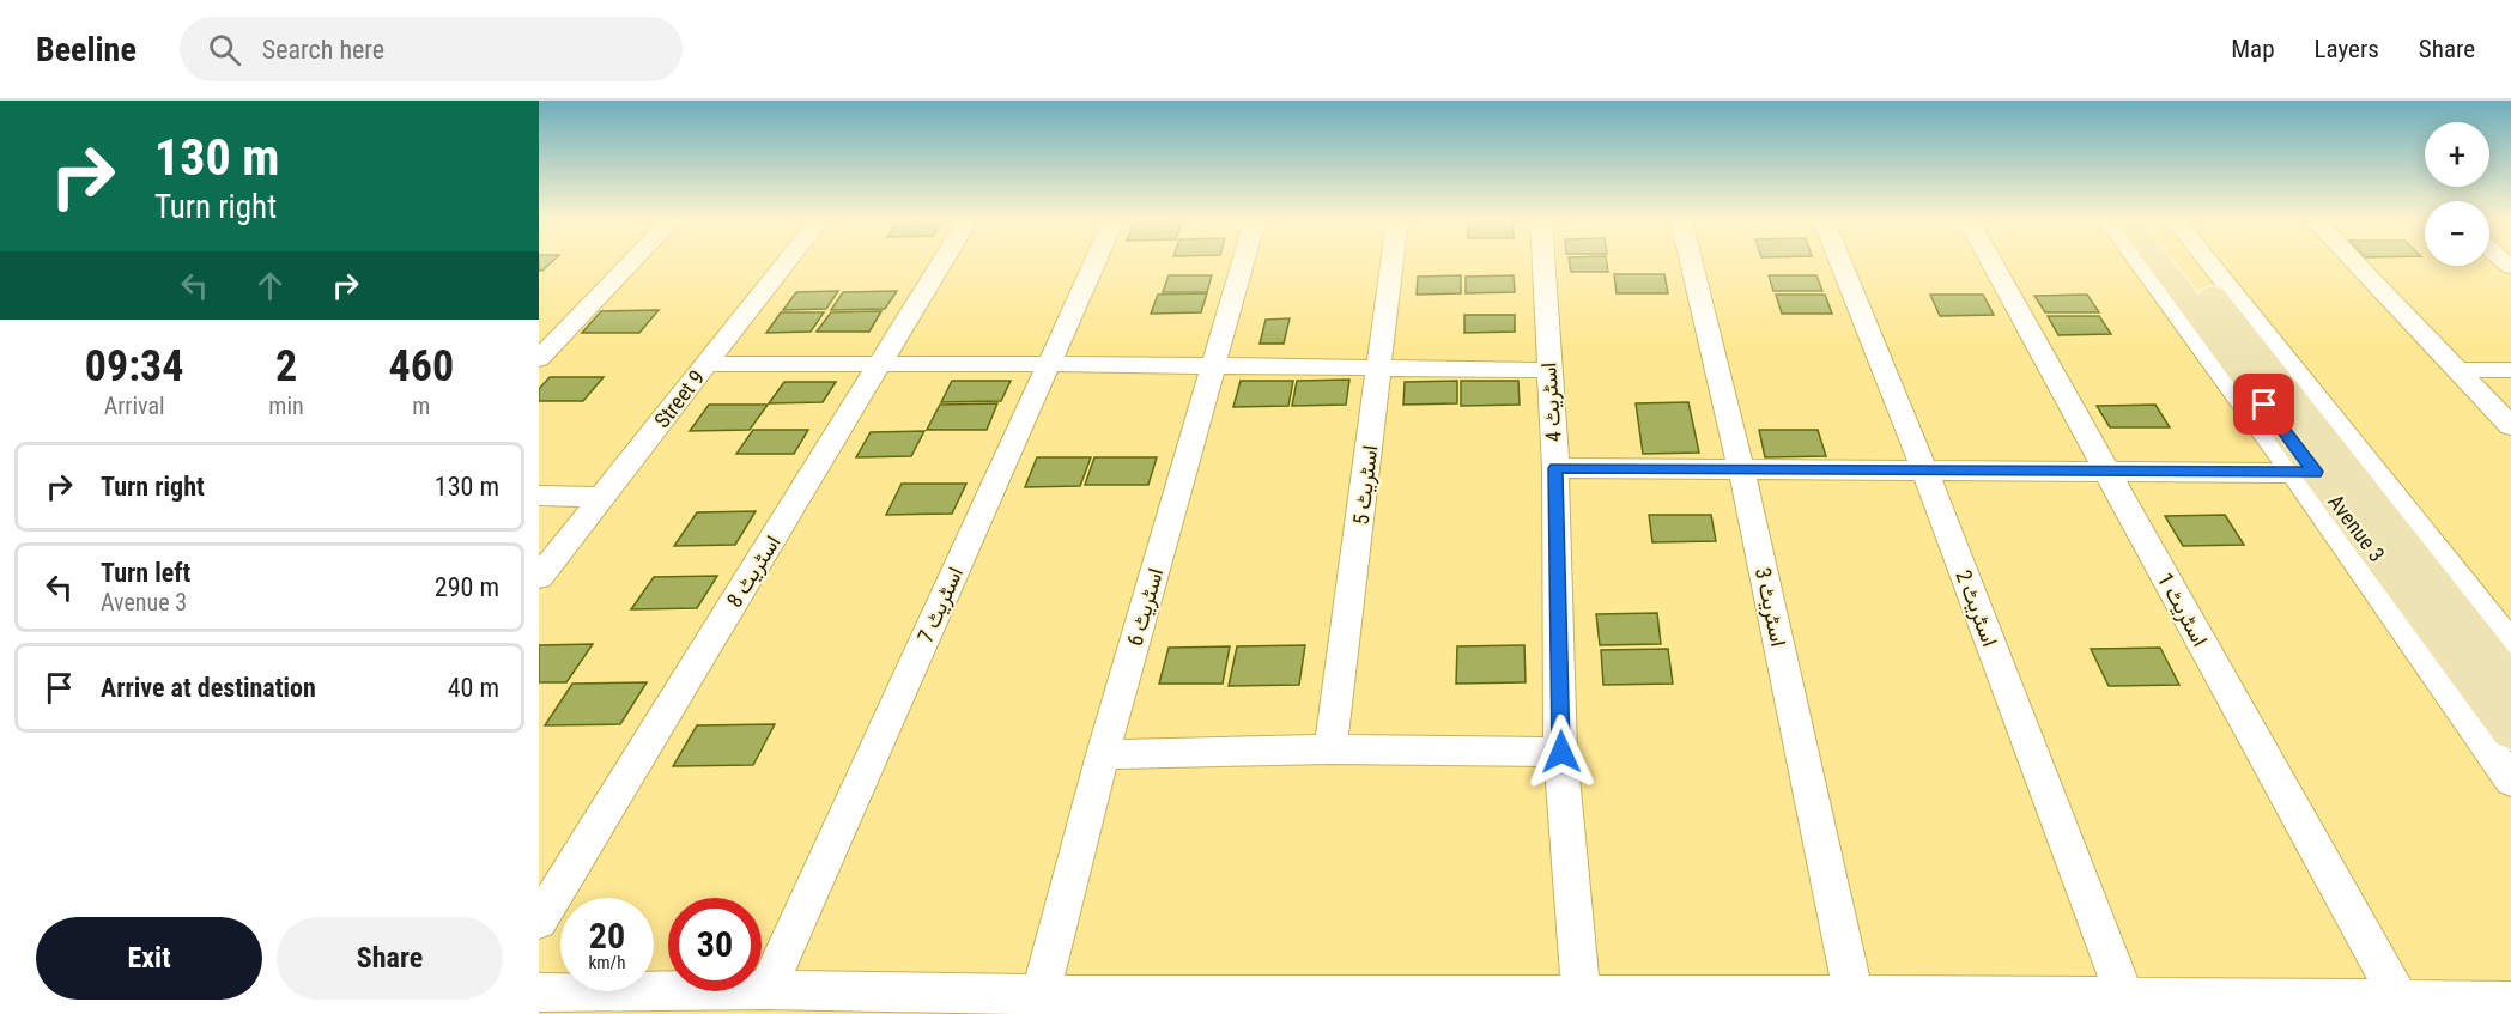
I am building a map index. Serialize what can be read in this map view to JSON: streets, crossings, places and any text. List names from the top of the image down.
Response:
{
  "streets": {
    "main road": ["Avenue 3"],
    "street": [
      "Street 9",
      "اسٹریٹ 4",
      "اسٹریٹ 5",
      "اسٹریٹ 8",
      "اسٹریٹ 7",
      "اسٹریٹ 6",
      "اسٹریٹ 3",
      "اسٹریٹ 2",
      "اسٹریٹ 1"
    ]
  },
  "page": {
    "header": "Beeline",
    "search": "Search here",
    "nav": ["Map", "Layers", "Share"],
    "turn": ["130 m", "Turn right"],
    "map_buttons": ["+", "−"],
    "eta": [
      "09:34",
      "Arrival",
      "2",
      "min",
      "460",
      "m"
    ],
    "list": [
      {
        "name": "Turn right",
        "value": "130 m"
      },
      {
        "name": "Turn left",
        "note": "Avenue 3",
        "value": "290 m"
      },
      {
        "name": "Arrive at destination",
        "value": "40 m"
      }
    ],
    "speed": "20 km/h",
    "limit": "30",
    "buttons": ["Exit", "Share"]
  }
}
